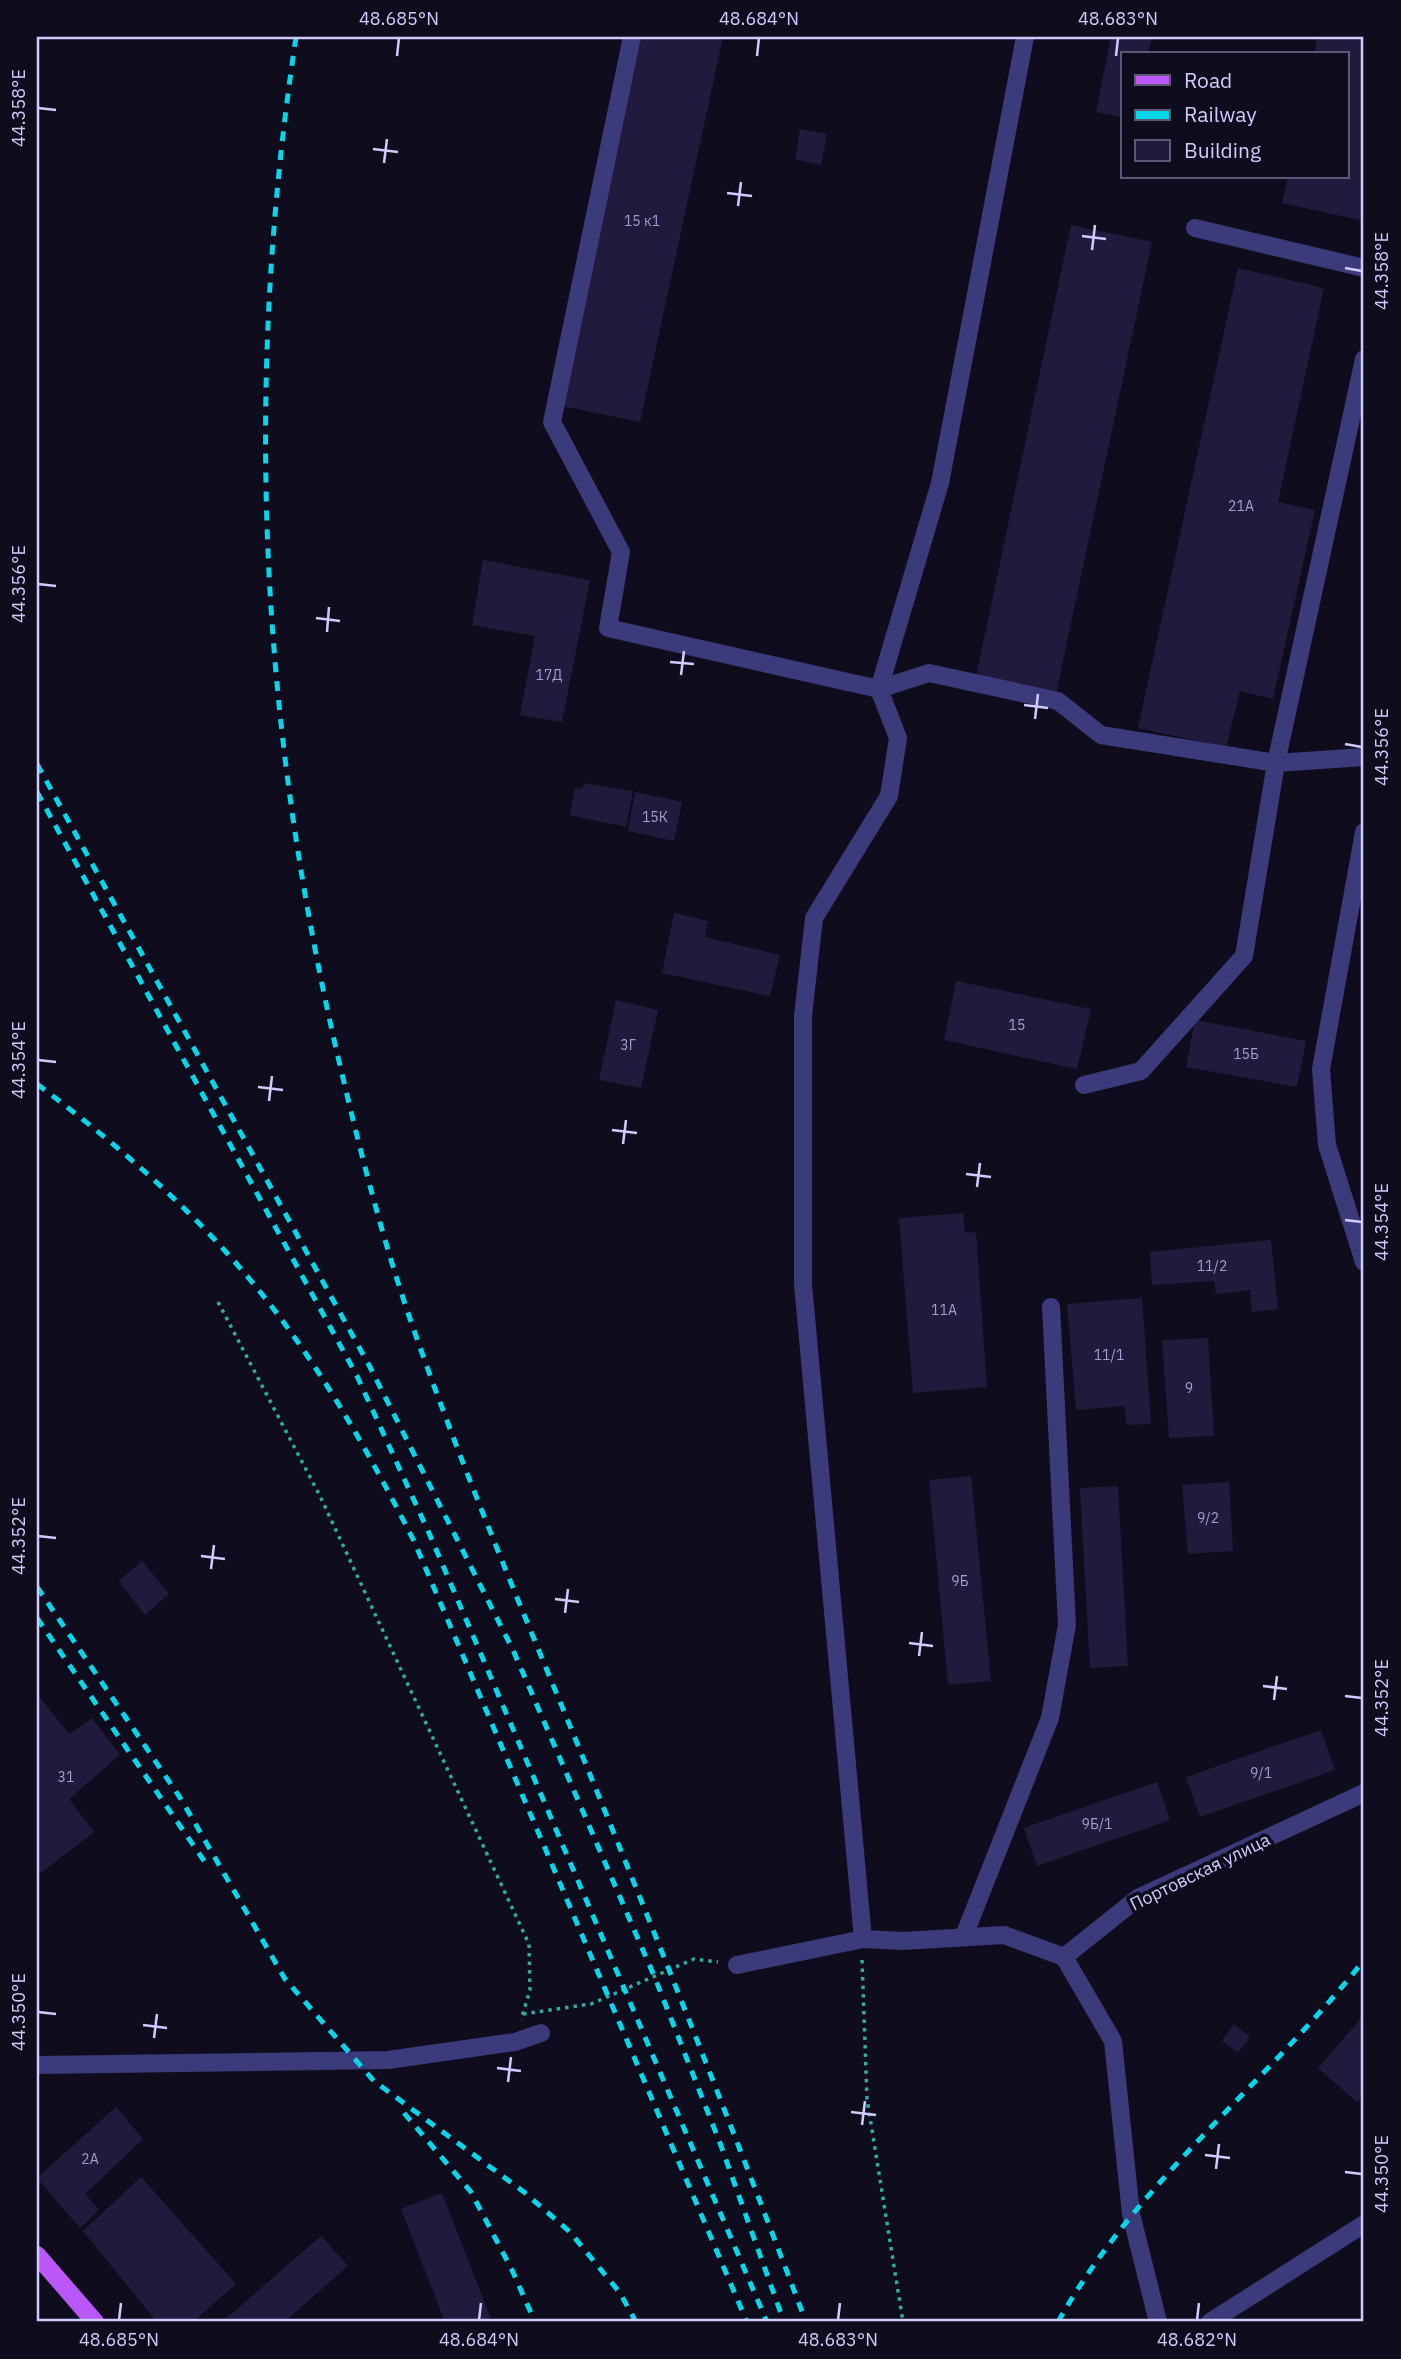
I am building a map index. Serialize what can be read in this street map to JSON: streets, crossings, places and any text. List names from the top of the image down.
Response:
{
  "streets": {
    "street": ["Портовская улица"]
  },
  "house_numbers": [
    "15 к1",
    "21А",
    "17Д",
    "15К",
    "15",
    "3Г",
    "15Б",
    "11/2",
    "11А",
    "11/1",
    "9",
    "9/2",
    "9Б",
    "9/1",
    "31",
    "9Б/1",
    "2А"
  ],
  "legend": ["Road", "Railway", "Building"],
  "coordinates": [
    "48.685°N",
    "48.684°N",
    "48.683°N",
    "44.358°E",
    "44.356°E",
    "44.354°E",
    "44.352°E",
    "44.350°E",
    "48.682°N"
  ]
}
